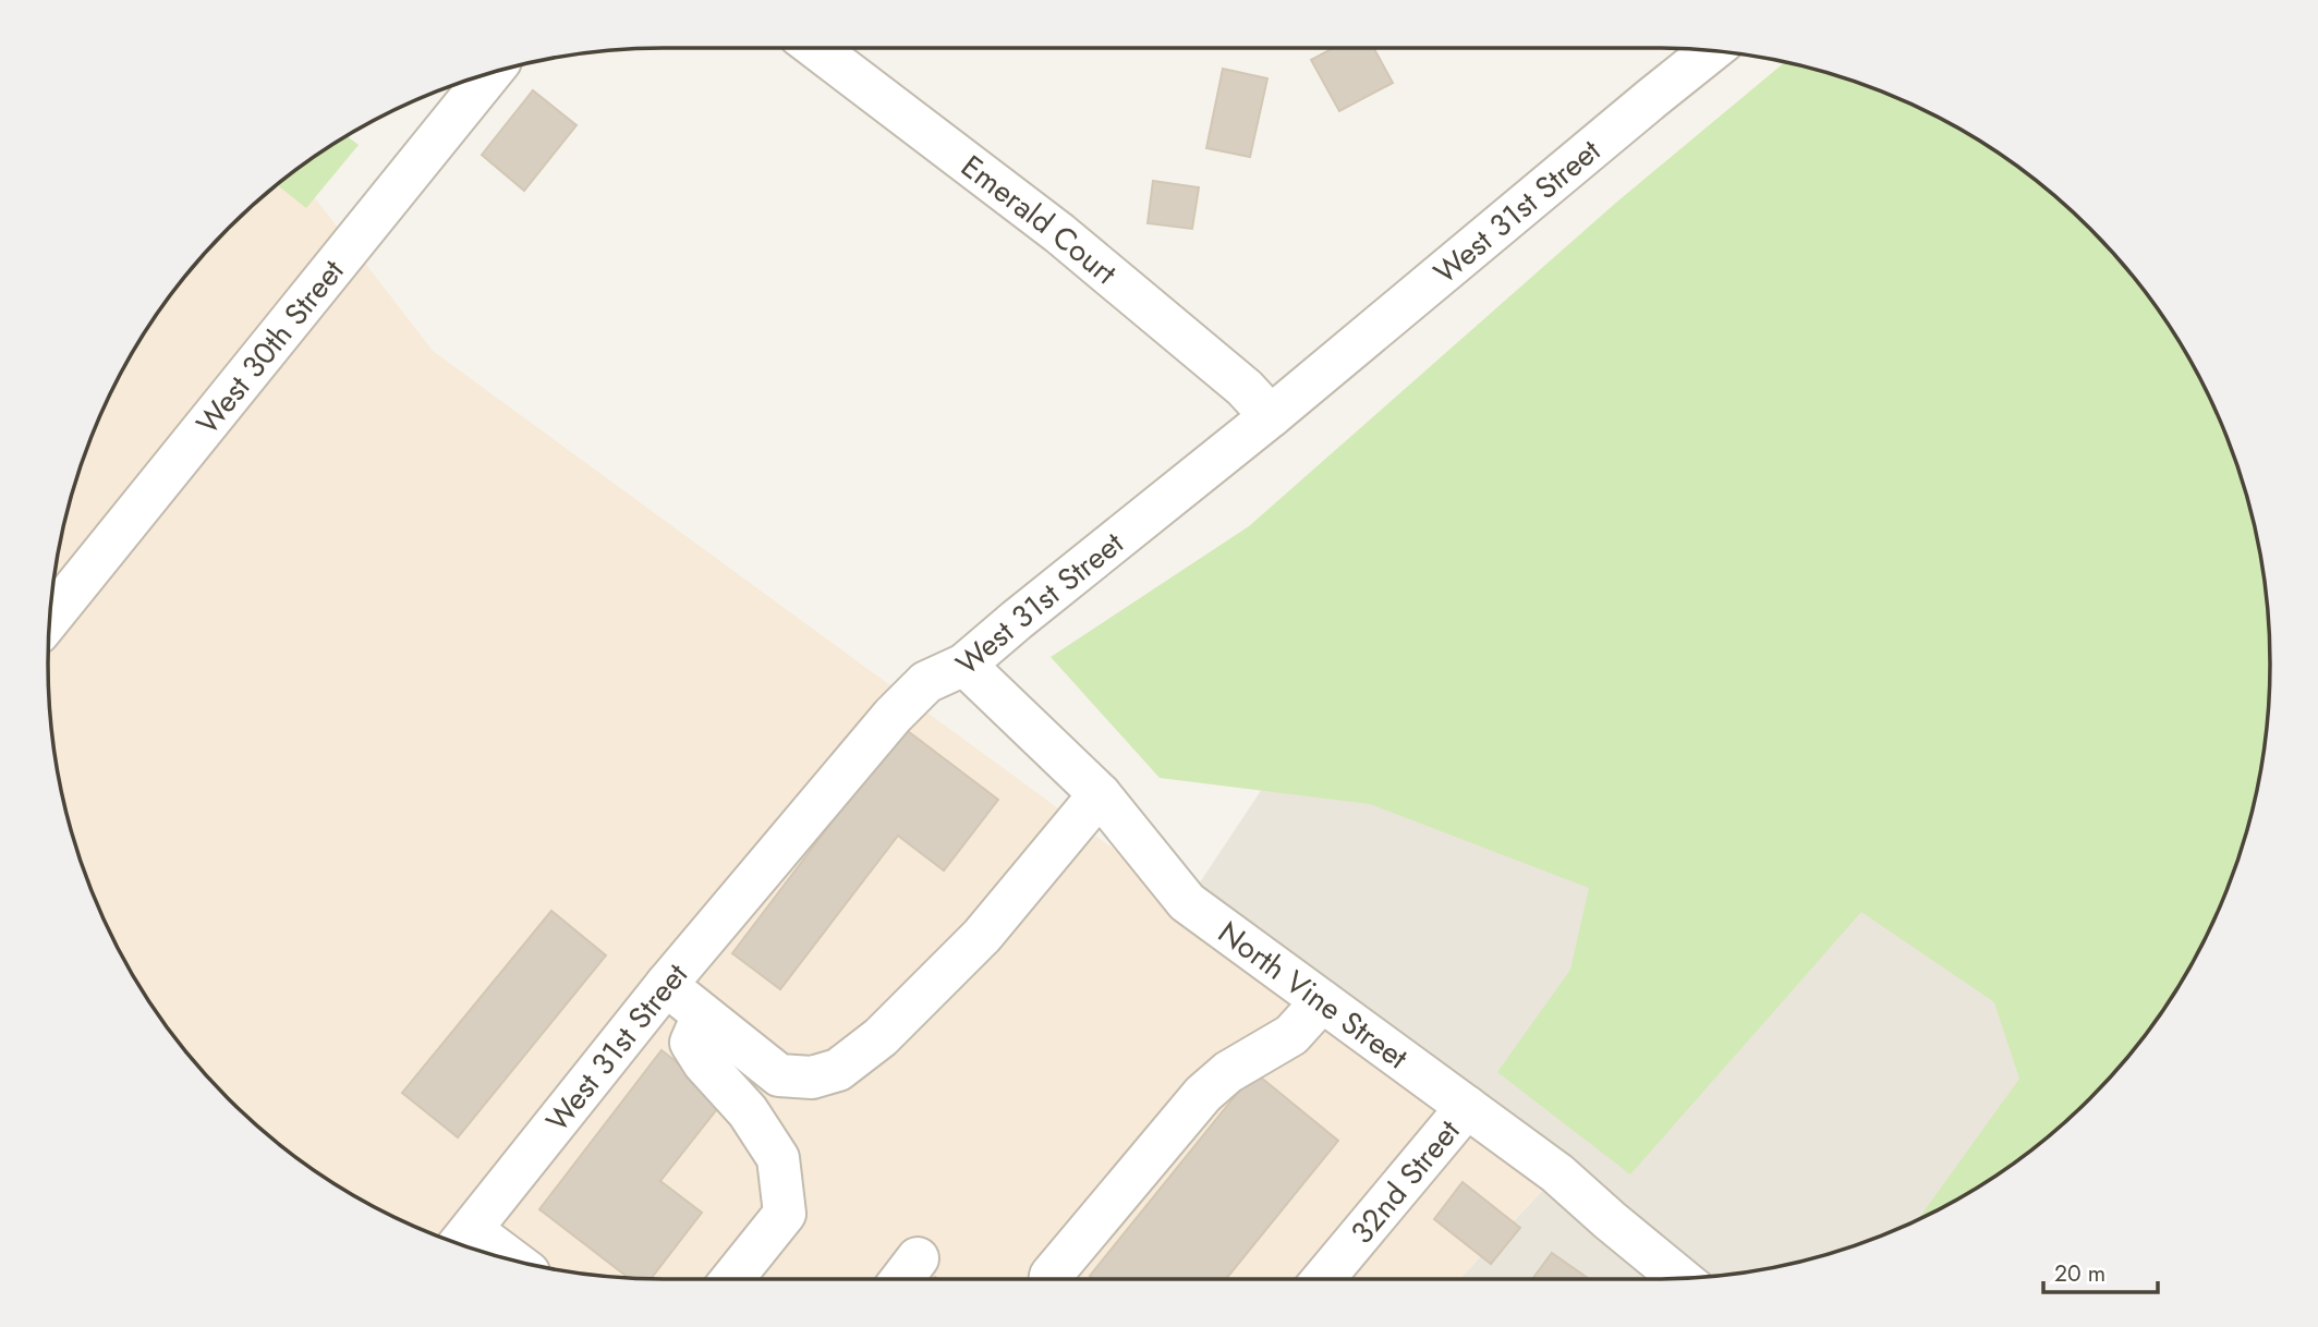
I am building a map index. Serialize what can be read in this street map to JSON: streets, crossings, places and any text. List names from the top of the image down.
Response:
{
  "streets": {
    "street": [
      "West 31st Street",
      "Emerald Court",
      "West 30th Street",
      "North Vine Street",
      "32nd Street"
    ]
  },
  "crossings": [
    ["West 31st Street", "Emerald Court"],
    ["West 31st Street", "North Vine Street"],
    ["North Vine Street", "32nd Street"]
  ],
  "scale_bar": "20 m"
}
